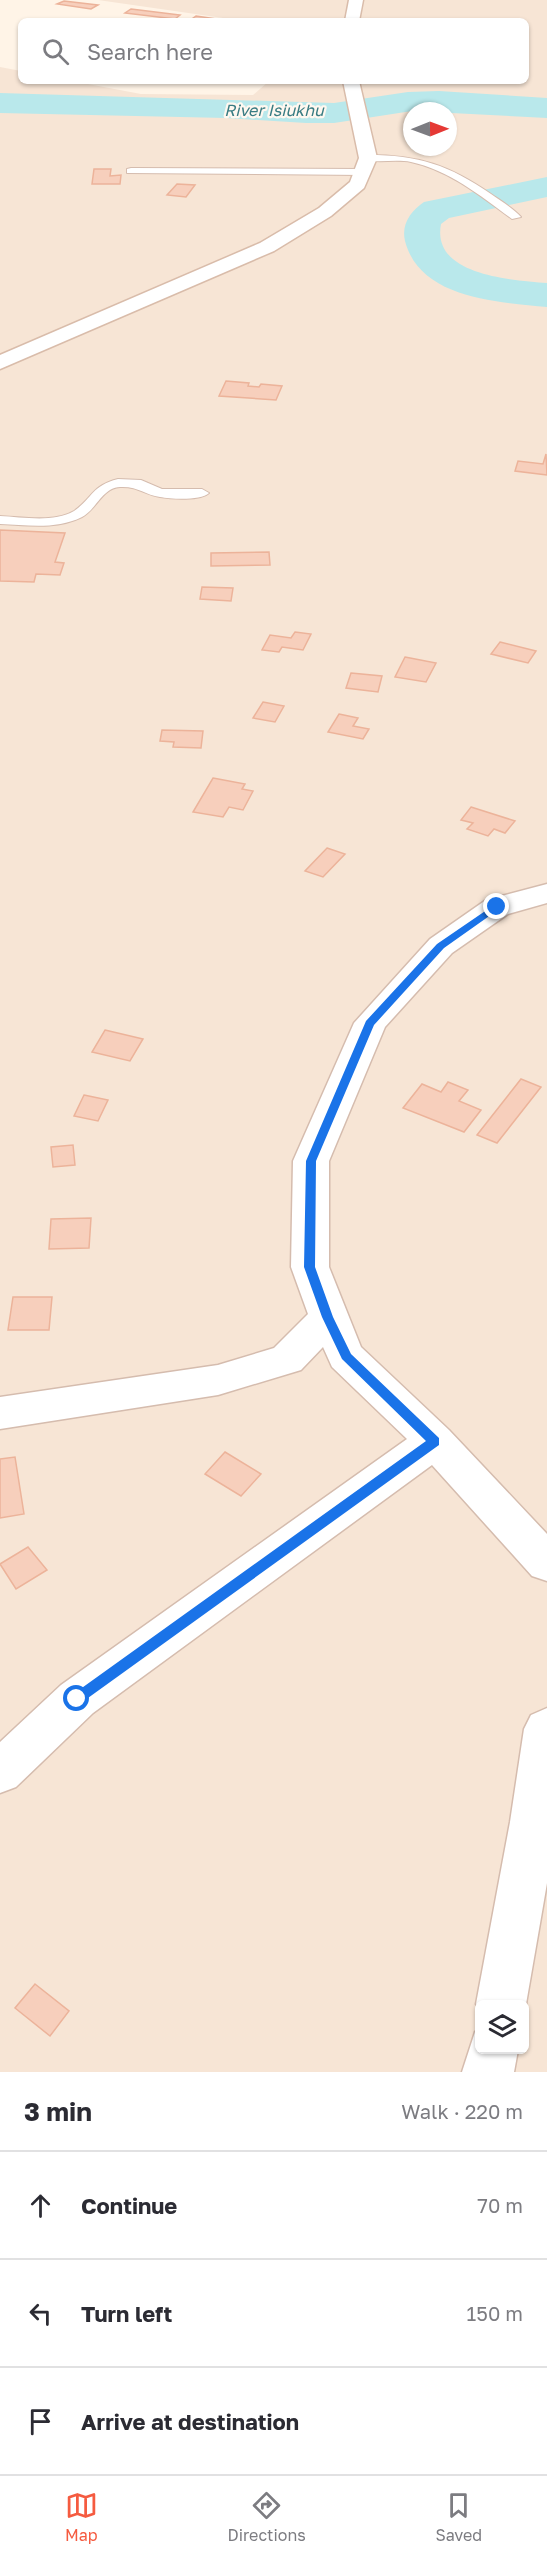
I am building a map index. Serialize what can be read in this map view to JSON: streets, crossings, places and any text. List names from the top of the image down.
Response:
{
  "water": ["River Isiukhu"],
  "north": "right",
  "page": {
    "search": "Search here",
    "heading": ["3 min", "Walk · 220 m"],
    "list": [
      ["Continue", "70 m"],
      ["Turn left", "150 m"],
      "Arrive at destination"
    ],
    "nav": ["Map", "Directions", "Saved"]
  }
}
